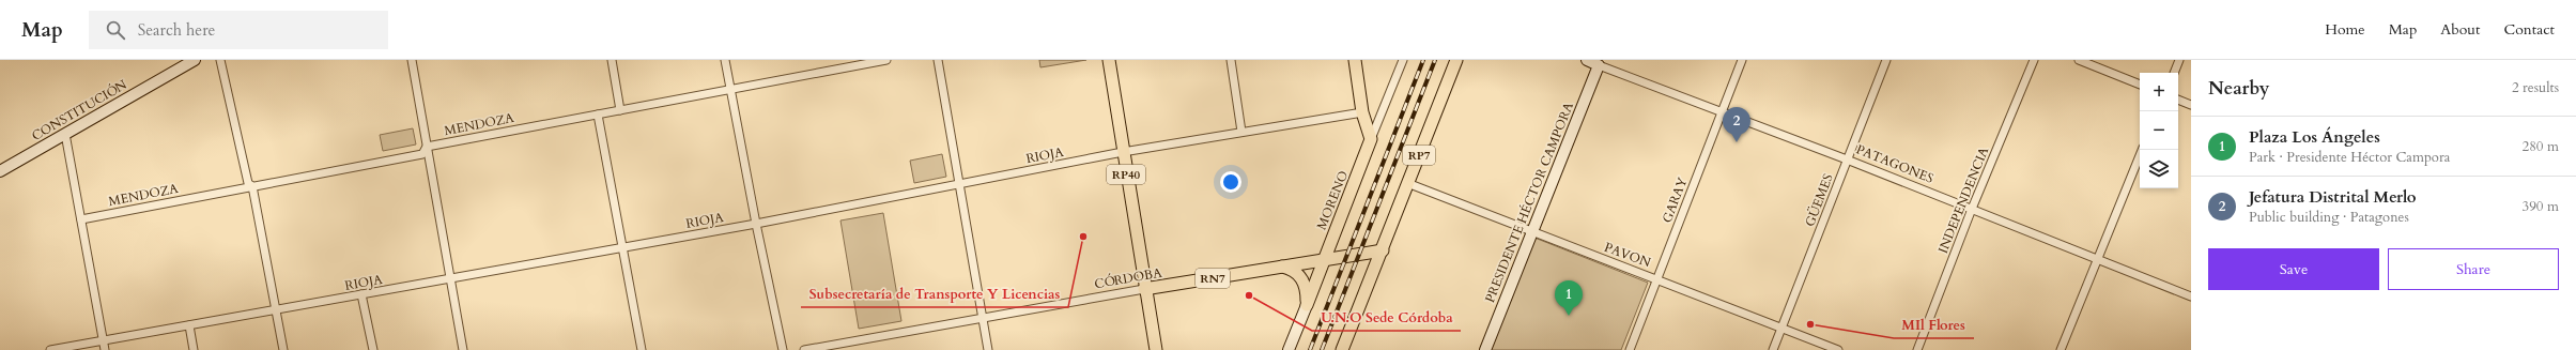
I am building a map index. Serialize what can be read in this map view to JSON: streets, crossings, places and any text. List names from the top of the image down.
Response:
{
  "streets": {
    "main road": [
      "RP7",
      "RP40",
      "MORENO",
      "CÓRDOBA",
      "RN7"
    ],
    "street": [
      "CONSTITUCIÓN",
      "MENDOZA",
      "RIOJA",
      "PATAGONES",
      "GARAY",
      "GÜEMES",
      "INDEPENDENCIA",
      "PRESIDENTE HÉCTOR CAMPORA",
      "PAVON"
    ]
  },
  "crossings": [
    ["RIOJA", "RP40"],
    ["RP7", "PAVON"],
    ["RP7", "CÓRDOBA"],
    ["PATAGONES", "GARAY"],
    ["PATAGONES", "GÜEMES"],
    ["PATAGONES", "INDEPENDENCIA"],
    ["PATAGONES", "PRESIDENTE HÉCTOR CAMPORA"],
    ["RP40", "CÓRDOBA"],
    ["MORENO", "CÓRDOBA"],
    ["GARAY", "PAVON"],
    ["GÜEMES", "PAVON"],
    ["PRESIDENTE HÉCTOR CAMPORA", "PAVON"]
  ],
  "places": ["Subsecretaría de Transporte Y Licencias", "U.N.O Sede Córdoba", "MIl Flores"],
  "page": {
    "header": "Map",
    "search": "Search here",
    "nav": [
      "Home",
      "Map",
      "About",
      "Contact"
    ],
    "heading": ["Nearby", "2 results"],
    "map_buttons": ["+", "−"],
    "pins": ["2", "1"],
    "list": [
      {
        "mark": "1",
        "name": "Plaza Los Ángeles",
        "note": "Park · Presidente Héctor Campora",
        "value": "280 m"
      },
      {
        "mark": "2",
        "name": "Jefatura Distrital Merlo",
        "note": "Public building · Patagones",
        "value": "390 m"
      }
    ],
    "buttons": ["Save", "Share"]
  }
}
